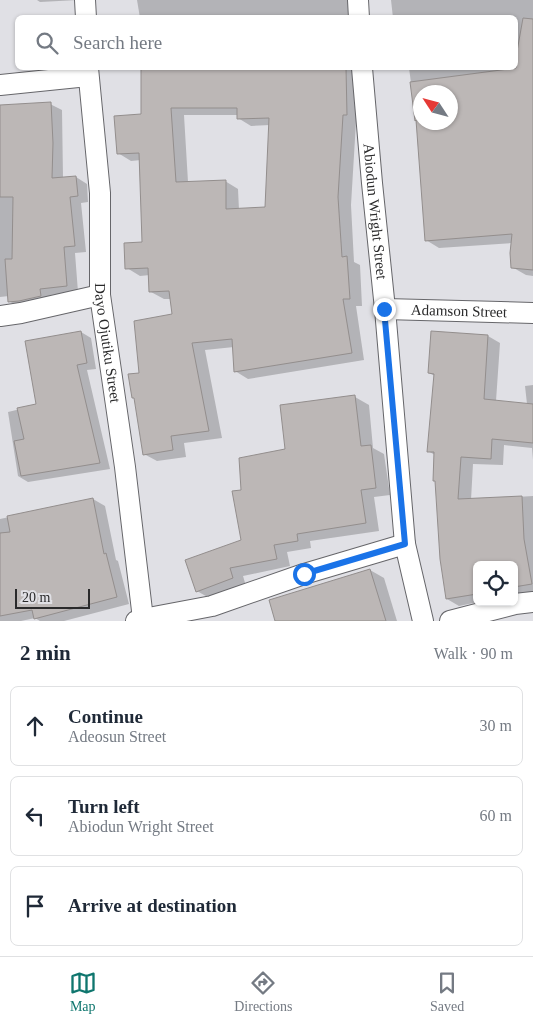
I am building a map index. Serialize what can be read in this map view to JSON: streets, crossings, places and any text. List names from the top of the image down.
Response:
{
  "streets": {
    "street": ["Abiodun Wright Street", "Adamson Street", "Dayo Ojutiku Street"]
  },
  "crossings": [
    ["Abiodun Wright Street", "Adamson Street"]
  ],
  "scale_bar": "20 m",
  "north": "top left",
  "page": {
    "search": "Search here",
    "scale": "20 m",
    "heading": ["2 min", "Walk · 90 m"],
    "list": [
      ["Continue", "Adeosun Street", "30 m"],
      ["Turn left", "Abiodun Wright Street", "60 m"],
      "Arrive at destination"
    ],
    "nav": ["Map", "Directions", "Saved"]
  }
}
